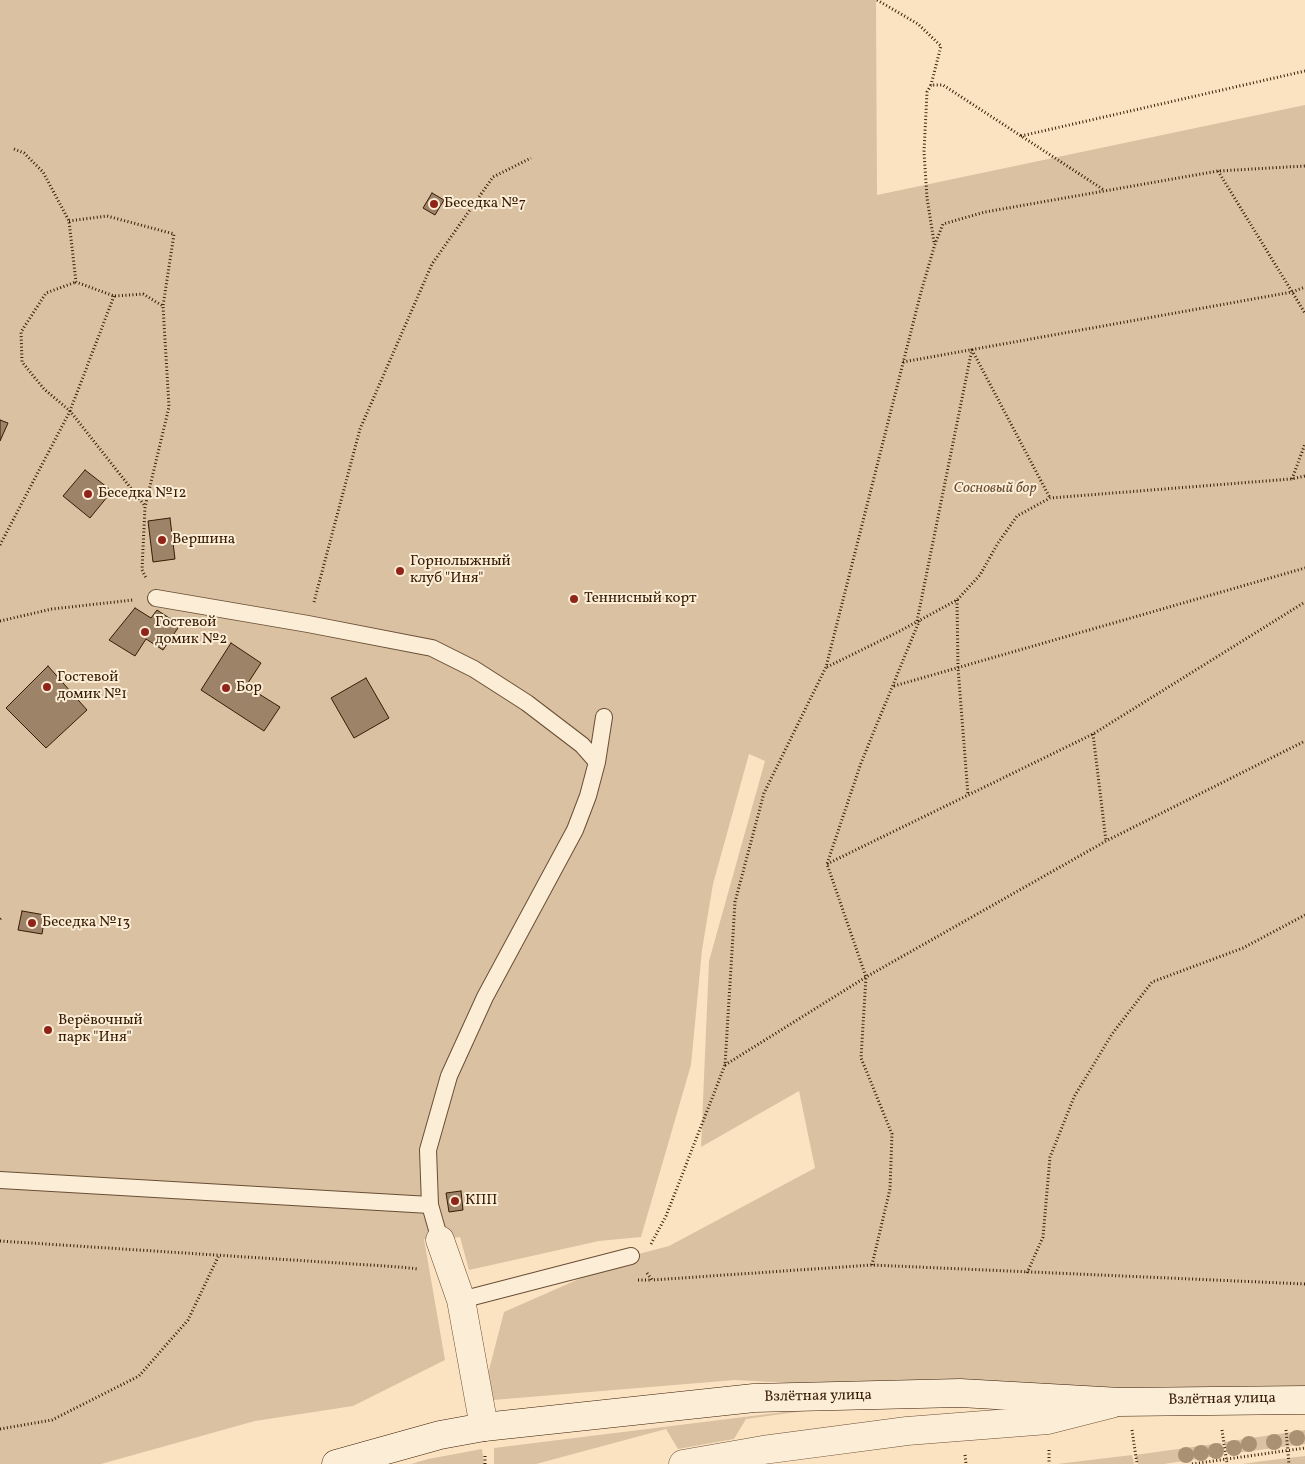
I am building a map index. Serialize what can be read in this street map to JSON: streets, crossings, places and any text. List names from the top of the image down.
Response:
{
  "streets": {
    "main road": ["Взлётная улица"]
  },
  "parks": ["Сосновый бор"],
  "places": [
    "Беседка №7",
    "Беседка №12",
    "Вершина",
    "Горнолыжный клуб \"Иня\"",
    "Теннисный корт",
    "Гостевой домик №2",
    "Гостевой домик №1",
    "Бор",
    "Беседка №13",
    "Верёвочный парк \"Иня\"",
    "КПП"
  ]
}
